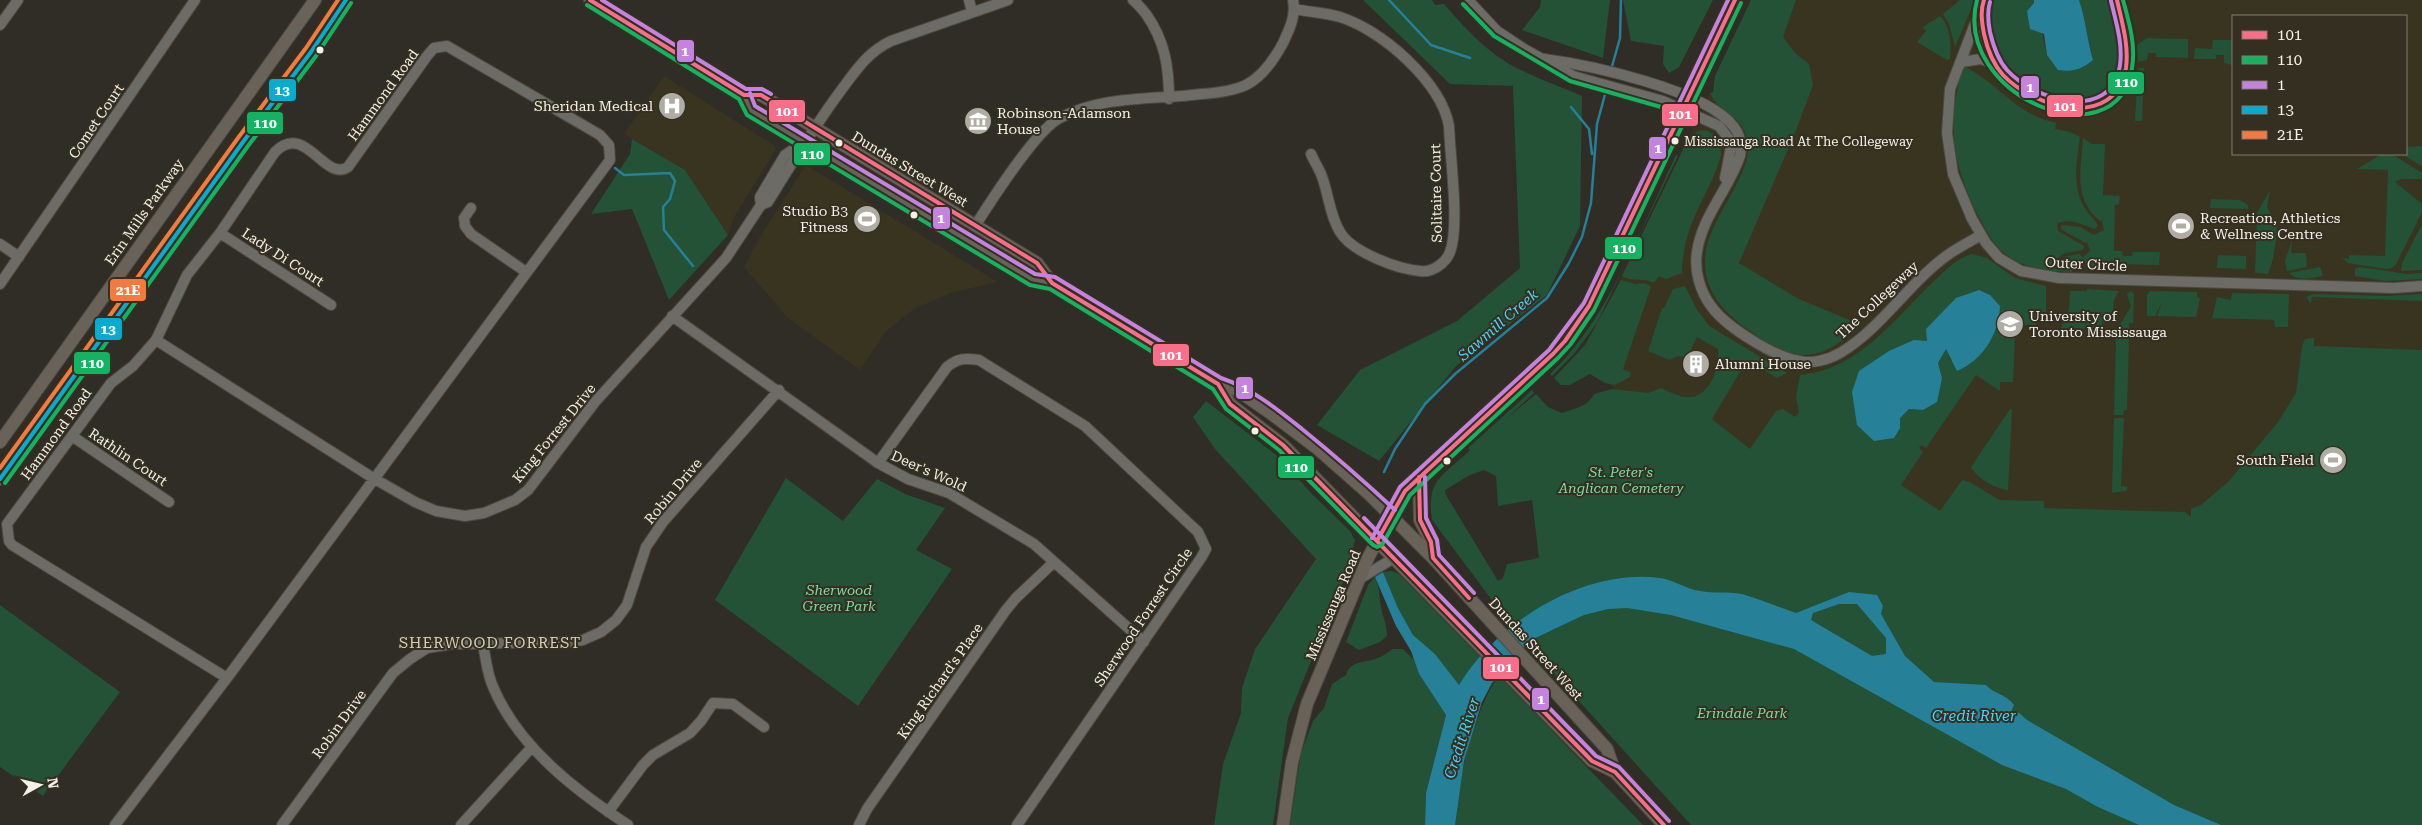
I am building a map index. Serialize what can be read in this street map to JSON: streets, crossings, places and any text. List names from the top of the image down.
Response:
{
  "streets": {
    "main road": ["Dundas Street West", "Erin Mills Parkway", "Mississauga Road"],
    "street": [
      "Hammond Road",
      "Comet Court",
      "Solitaire Court",
      "Lady Di Court",
      "Outer Circle",
      "The Collegeway",
      "King Forrest Drive",
      "Rathlin Court",
      "Deer's Wold",
      "Robin Drive",
      "Sherwood Forrest Circle",
      "King Richard's Place"
    ]
  },
  "crossings": [
    ["Hammond Road", "Lady Di Court"],
    ["Hammond Road", "King Forrest Drive"],
    ["Hammond Road", "Rathlin Court"],
    ["Dundas Street West", "King Forrest Drive"],
    ["Dundas Street West", "Mississauga Road"],
    ["Outer Circle", "The Collegeway"],
    ["The Collegeway", "Mississauga Road"],
    ["King Forrest Drive", "Deer's Wold"],
    ["Deer's Wold", "Robin Drive"],
    ["Deer's Wold", "Sherwood Forrest Circle"],
    ["Deer's Wold", "King Richard's Place"]
  ],
  "districts": ["SHERWOOD FORREST"],
  "water": ["Sawmill Creek", "Credit River"],
  "parks": ["St. Peter's Anglican Cemetery", "Sherwood Green Park", "Erindale Park"],
  "places": {
    "hospital": ["Sheridan Medical"],
    "museum": ["Robinson-Adamson House"],
    "other": ["Mississauga Road At The Collegeway"],
    "sports": ["Studio B3 Fitness", "Recreation, Athletics & Wellness Centre", "South Field"],
    "school or university": ["University of Toronto Mississauga"],
    "building": ["Alumni House"]
  },
  "lines": [
    "transit line 101",
    "transit line 110",
    "transit line 1",
    "transit line 13",
    "transit line 21E"
  ],
  "legend": [
    "101",
    "110",
    "1",
    "13",
    "21E"
  ],
  "north": "right"
}
